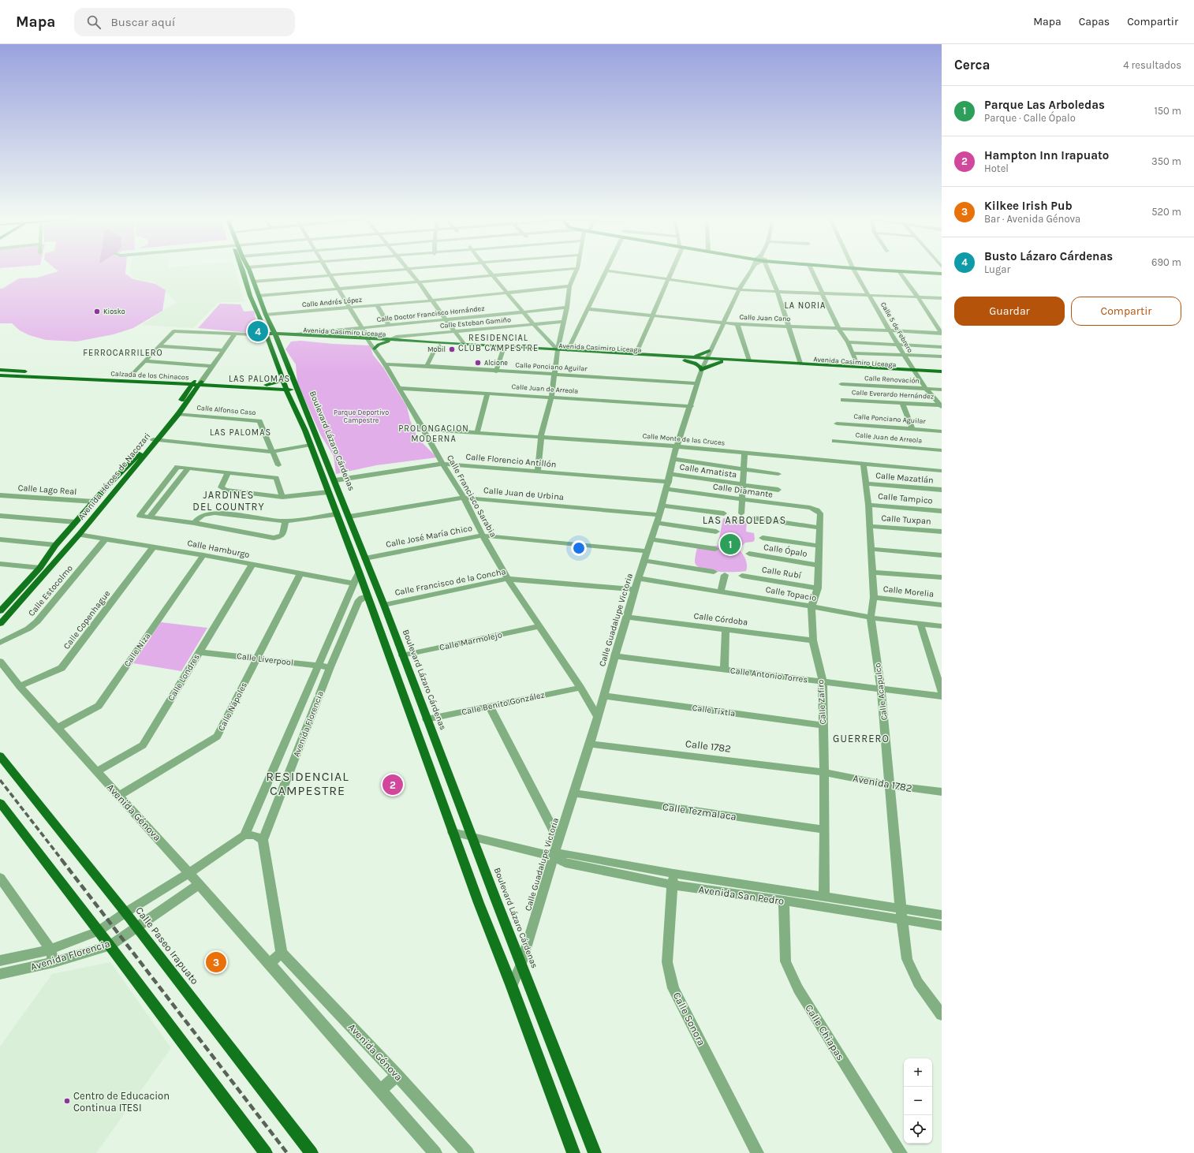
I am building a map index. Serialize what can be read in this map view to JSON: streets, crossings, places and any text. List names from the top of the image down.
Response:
{
  "streets": {
    "main road": [
      "Avenida Casimiro Liceaga",
      "Calzada de los Chinacos",
      "Boulevard Lázaro Cárdenas",
      "Avenida Héroes de Nacozari",
      "Calle Paseo Irapuato"
    ],
    "street": [
      "Calle Andrés López",
      "Calle Doctor Francisco Hernández",
      "Calle Juan Cano",
      "Calle Esteban Gamiño",
      "Calle 5 de Febrero",
      "Calle Ponciano Aguilar",
      "Calle Renovación",
      "Calle Juan de Arreola",
      "Calle Everardo Hernández",
      "Calle Alfonso Caso",
      "Calle Monte de las Cruces",
      "Calle Florencio Antillón",
      "Calle Amatista",
      "Calle Mazatlán",
      "Calle Lago Real",
      "Calle Diamante",
      "Calle Juan de Urbina",
      "Calle Francisco Sarabia",
      "Calle Tampico",
      "Calle Tuxpan",
      "Calle José María Chico",
      "Calle Hamburgo",
      "Calle Ópalo",
      "Calle Rubí",
      "Calle Francisco de la Concha",
      "Calle Estocolmo",
      "Calle Morelia",
      "Calle Topacio",
      "Calle Córdoba",
      "Calle Copenhague",
      "Calle Guadalupe Victoria",
      "Calle Marmolejo",
      "Calle Niza",
      "Calle Liverpool",
      "Calle Antonio Torres",
      "Calle Londres",
      "Calle Acapulco",
      "Calle Zafiro",
      "Calle Benito González",
      "Calle Nápoles",
      "Calle Tixtla",
      "Avenida Florencia",
      "Calle 1782",
      "Avenida 1782",
      "Calle Tezmalaca",
      "Avenida Génova",
      "Avenida San Pedro",
      "Calle Sonora",
      "Calle Chiapas"
    ]
  },
  "crossings": [
    ["Calle Andrés López", "Boulevard Lázaro Cárdenas"],
    ["Calle Andrés López", "Calle Francisco Sarabia"],
    ["Calle Doctor Francisco Hernández", "Avenida Casimiro Liceaga"],
    ["Calle Doctor Francisco Hernández", "Calle Francisco Sarabia"],
    ["Calle Juan Cano", "Calle 5 de Febrero"],
    ["Calle Juan Cano", "Calle Guadalupe Victoria"],
    ["Calle Esteban Gamiño", "Avenida Casimiro Liceaga"],
    ["Calle 5 de Febrero", "Avenida Casimiro Liceaga"],
    ["Calle 5 de Febrero", "Calle Renovación"],
    ["Calle 5 de Febrero", "Calle Everardo Hernández"],
    ["Avenida Casimiro Liceaga", "Boulevard Lázaro Cárdenas"],
    ["Avenida Casimiro Liceaga", "Avenida Héroes de Nacozari"],
    ["Avenida Casimiro Liceaga", "Calle Francisco Sarabia"],
    ["Avenida Casimiro Liceaga", "Calle Guadalupe Victoria"],
    ["Calle Ponciano Aguilar", "Calle Francisco Sarabia"],
    ["Calle Ponciano Aguilar", "Calle Guadalupe Victoria"],
    ["Calzada de los Chinacos", "Boulevard Lázaro Cárdenas"],
    ["Calzada de los Chinacos", "Avenida Héroes de Nacozari"],
    ["Calle Juan de Arreola", "Calle Francisco Sarabia"],
    ["Calle Juan de Arreola", "Calle Guadalupe Victoria"],
    ["Calle Alfonso Caso", "Avenida Héroes de Nacozari"],
    ["Calle Monte de las Cruces", "Calle Francisco Sarabia"],
    ["Calle Monte de las Cruces", "Calle Guadalupe Victoria"],
    ["Calle Monte de las Cruces", "Calle Acapulco"],
    ["Boulevard Lázaro Cárdenas", "Calle Florencio Antillón"],
    ["Boulevard Lázaro Cárdenas", "Calle Juan de Urbina"],
    ["Boulevard Lázaro Cárdenas", "Calle José María Chico"],
    ["Boulevard Lázaro Cárdenas", "Calle Francisco de la Concha"],
    ["Boulevard Lázaro Cárdenas", "Calle Guadalupe Victoria"],
    ["Boulevard Lázaro Cárdenas", "Calle Marmolejo"],
    ["Boulevard Lázaro Cárdenas", "Calle Benito González"],
    ["Boulevard Lázaro Cárdenas", "Avenida Florencia"],
    ["Boulevard Lázaro Cárdenas", "Avenida San Pedro"],
    ["Calle Florencio Antillón", "Calle Amatista"],
    ["Calle Florencio Antillón", "Calle Diamante"],
    ["Calle Florencio Antillón", "Calle Francisco Sarabia"],
    ["Calle Florencio Antillón", "Calle Guadalupe Victoria"],
    ["Calle Amatista", "Calle Diamante"],
    ["Calle Amatista", "Calle Guadalupe Victoria"],
    ["Avenida Héroes de Nacozari", "Calle Lago Real"],
    ["Avenida Héroes de Nacozari", "Calle Hamburgo"],
    ["Calle Mazatlán", "Calle Acapulco"],
    ["Calle Diamante", "Calle Guadalupe Victoria"],
    ["Calle Diamante", "Calle Zafiro"],
    ["Calle Juan de Urbina", "Calle Francisco Sarabia"],
    ["Calle Juan de Urbina", "Calle Guadalupe Victoria"],
    ["Calle Francisco Sarabia", "Calle José María Chico"],
    ["Calle Francisco Sarabia", "Calle Francisco de la Concha"],
    ["Calle Francisco Sarabia", "Calle Guadalupe Victoria"],
    ["Calle Francisco Sarabia", "Calle Marmolejo"],
    ["Calle Francisco Sarabia", "Calle Benito González"],
    ["Calle Tampico", "Calle Acapulco"],
    ["Calle Tuxpan", "Calle Acapulco"],
    ["Calle José María Chico", "Calle Guadalupe Victoria"],
    ["Calle Hamburgo", "Calle Estocolmo"],
    ["Calle Hamburgo", "Calle Copenhague"],
    ["Calle Hamburgo", "Calle Niza"],
    ["Calle Hamburgo", "Calle Londres"],
    ["Calle Hamburgo", "Calle Nápoles"],
    ["Calle Hamburgo", "Avenida Florencia"],
    ["Calle Ópalo", "Calle Zafiro"],
    ["Calle Rubí", "Calle Zafiro"],
    ["Calle Francisco de la Concha", "Calle Guadalupe Victoria"],
    ["Calle Morelia", "Calle Acapulco"],
    ["Calle Topacio", "Calle Guadalupe Victoria"],
    ["Calle Topacio", "Calle Acapulco"],
    ["Calle Topacio", "Calle Zafiro"],
    ["Calle Córdoba", "Calle Guadalupe Victoria"],
    ["Calle Córdoba", "Calle Zafiro"],
    ["Calle Copenhague", "Avenida Génova"],
    ["Calle Guadalupe Victoria", "Calle Antonio Torres"],
    ["Calle Guadalupe Victoria", "Calle Tixtla"],
    ["Calle Guadalupe Victoria", "Calle 1782"],
    ["Calle Guadalupe Victoria", "Calle Tezmalaca"],
    ["Calle Guadalupe Victoria", "Avenida San Pedro"],
    ["Calle Niza", "Avenida Génova"],
    ["Calle Liverpool", "Calle Londres"],
    ["Calle Liverpool", "Calle Nápoles"],
    ["Calle Liverpool", "Avenida Florencia"],
    ["Calle Antonio Torres", "Calle Acapulco"],
    ["Calle Antonio Torres", "Calle Zafiro"],
    ["Calle Londres", "Avenida Génova"],
    ["Calle Acapulco", "Avenida 1782"],
    ["Calle Acapulco", "Avenida San Pedro"],
    ["Calle Zafiro", "Calle Tixtla"],
    ["Calle Zafiro", "Calle 1782"],
    ["Calle Zafiro", "Avenida 1782"],
    ["Calle Zafiro", "Calle Tezmalaca"],
    ["Calle Zafiro", "Avenida San Pedro"],
    ["Calle Nápoles", "Avenida Génova"],
    ["Avenida Florencia", "Avenida Génova"],
    ["Avenida Florencia", "Calle Paseo Irapuato"],
    ["Calle 1782", "Avenida 1782"],
    ["Avenida San Pedro", "Calle Sonora"],
    ["Avenida San Pedro", "Calle Chiapas"]
  ],
  "districts": [
    "LA NORIA",
    "RESIDENCIAL CLUB CAMPESTRE",
    "FERROCARRILERO",
    "LAS PALOMAS",
    "PROLONGACION MODERNA",
    "LAS PALOMAS",
    "JARDINES DEL COUNTRY",
    "LAS ARBOLEDAS",
    "GUERRERO",
    "RESIDENCIAL CAMPESTRE"
  ],
  "parks": ["Parque Deportivo Campestre"],
  "places": [
    "Kiosko",
    "Mobil",
    "Alcione",
    "Centro de Educacion Continua ITESI"
  ],
  "page": {
    "header": "Mapa",
    "search": "Buscar aquí",
    "nav": ["Mapa", "Capas", "Compartir"],
    "heading": ["Cerca", "4 resultados"],
    "list": [
      {
        "mark": "1",
        "name": "Parque Las Arboledas",
        "note": "Parque · Calle Ópalo",
        "value": "150 m"
      },
      {
        "mark": "2",
        "name": "Hampton Inn Irapuato",
        "note": "Hotel",
        "value": "350 m"
      },
      {
        "mark": "3",
        "name": "Kilkee Irish Pub",
        "note": "Bar · Avenida Génova",
        "value": "520 m"
      },
      {
        "mark": "4",
        "name": "Busto Lázaro Cárdenas",
        "note": "Lugar",
        "value": "690 m"
      }
    ],
    "buttons": ["Guardar", "Compartir"],
    "pins": [
      "4",
      "1",
      "2",
      "3"
    ],
    "map_buttons": ["+", "−"]
  }
}
